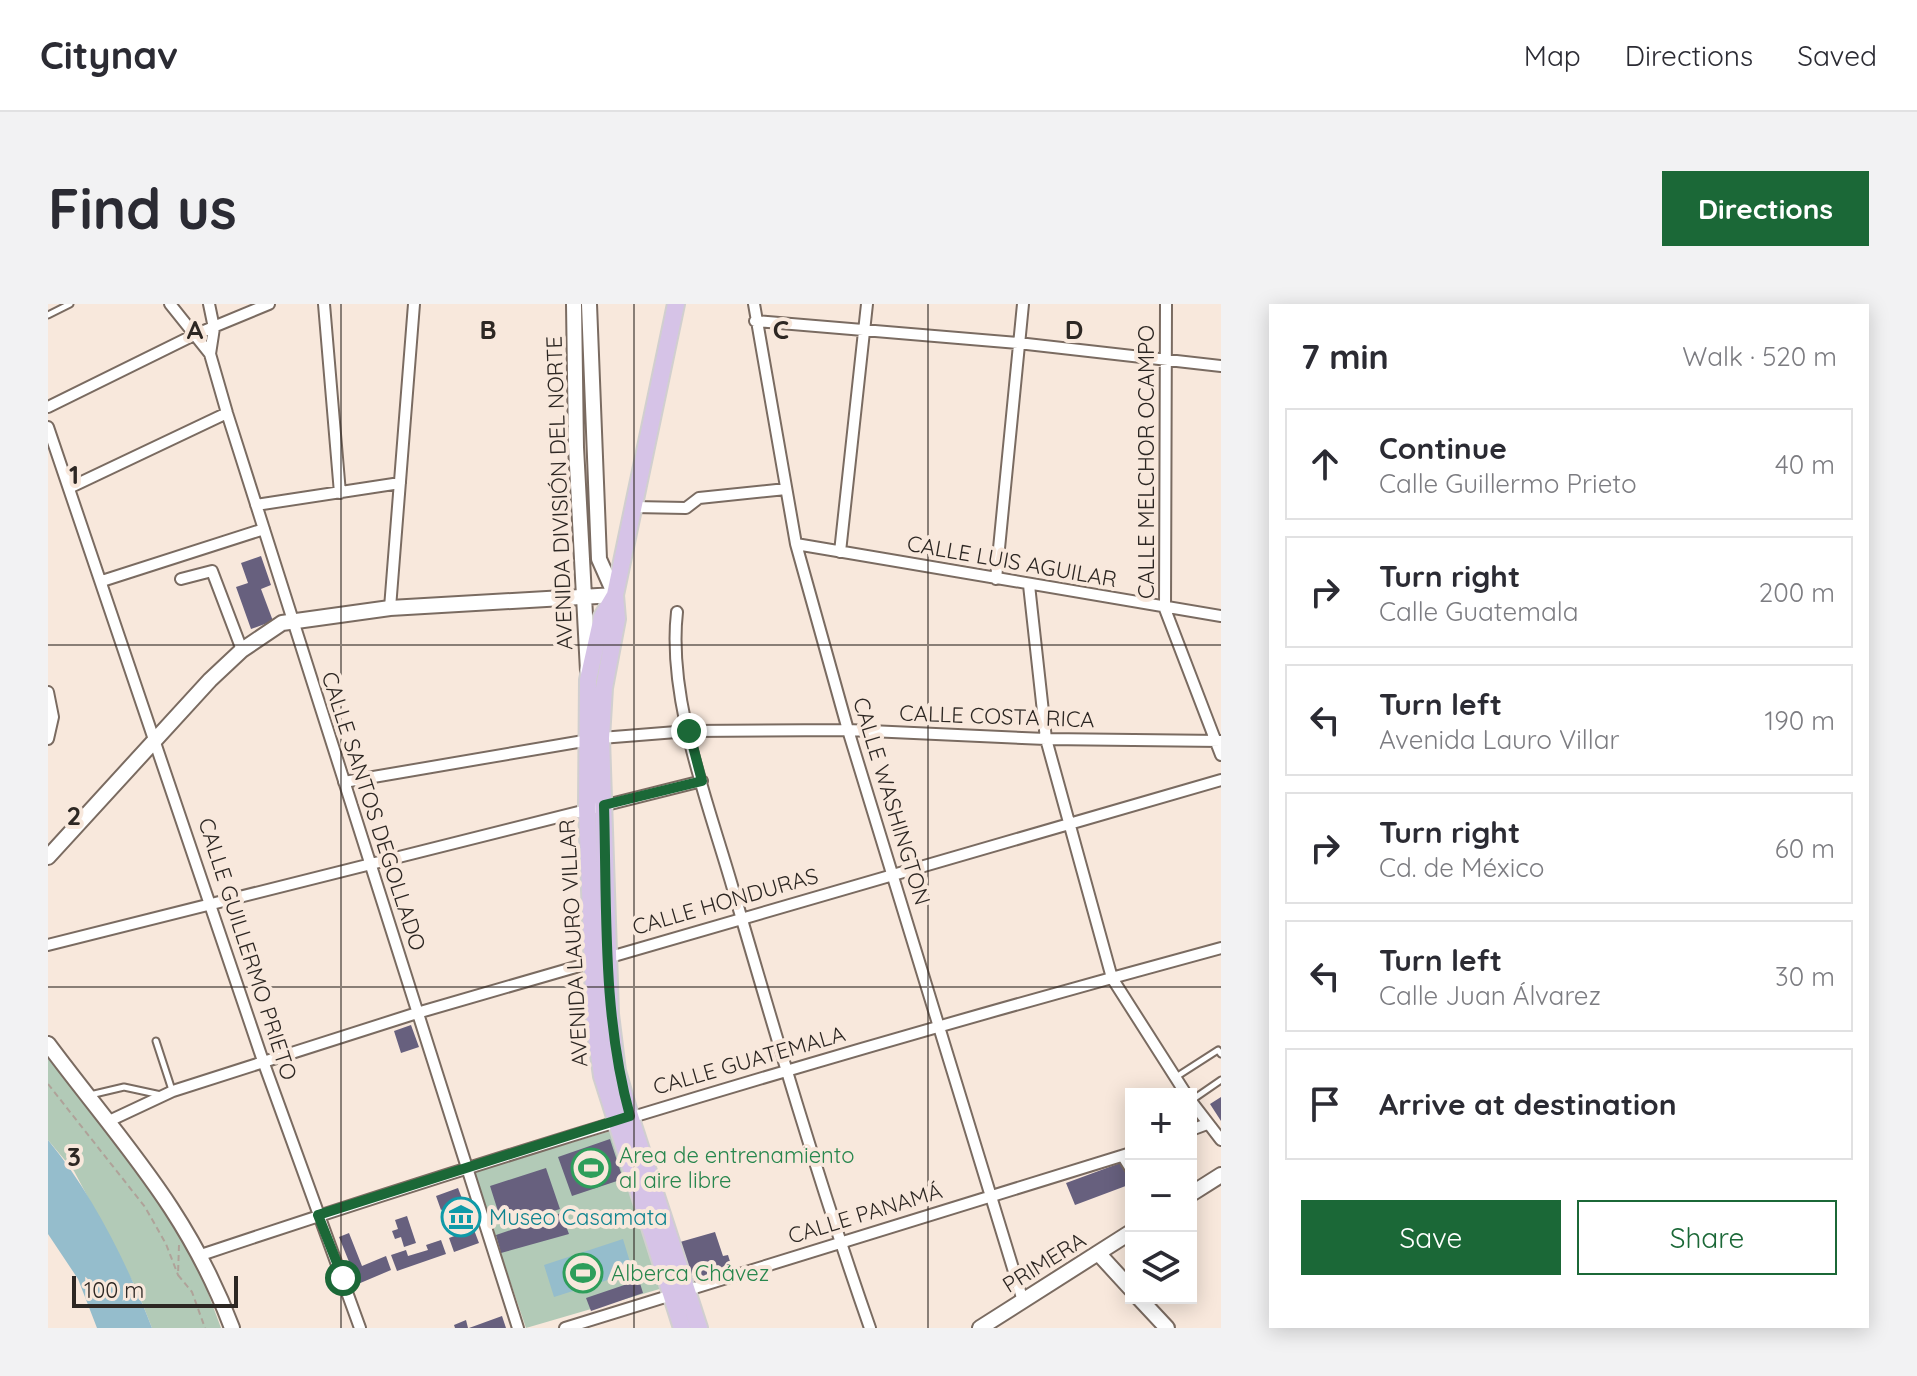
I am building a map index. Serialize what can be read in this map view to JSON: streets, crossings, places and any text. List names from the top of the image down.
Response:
{
  "streets": {
    "main road": ["AVENIDA LAURO VILLAR"],
    "street": [
      "CALLE MELCHOR OCAMPO",
      "AVENIDA DIVISIÓN DEL NORTE",
      "CALLE LUIS AGUILAR",
      "CALLE COSTA RICA",
      "CALLE WASHINGTON",
      "CALLE SANTOS DEGOLLADO",
      "CALLE HONDURAS",
      "CALLE GUILLERMO PRIETO",
      "CALLE GUATEMALA",
      "CALLE PANAMÁ",
      "PRIMERA"
    ]
  },
  "crossings": [
    ["CALLE MELCHOR OCAMPO", "CALLE LUIS AGUILAR"],
    ["CALLE MELCHOR OCAMPO", "CALLE COSTA RICA"],
    ["AVENIDA DIVISIÓN DEL NORTE", "AVENIDA LAURO VILLAR"],
    ["CALLE LUIS AGUILAR", "CALLE WASHINGTON"],
    ["CALLE COSTA RICA", "CALLE WASHINGTON"],
    ["CALLE COSTA RICA", "CALLE SANTOS DEGOLLADO"],
    ["CALLE COSTA RICA", "AVENIDA LAURO VILLAR"],
    ["CALLE WASHINGTON", "CALLE HONDURAS"],
    ["CALLE WASHINGTON", "CALLE GUATEMALA"],
    ["CALLE WASHINGTON", "CALLE PANAMÁ"],
    ["CALLE WASHINGTON", "PRIMERA"],
    ["CALLE SANTOS DEGOLLADO", "CALLE HONDURAS"],
    ["CALLE SANTOS DEGOLLADO", "CALLE GUATEMALA"],
    ["CALLE HONDURAS", "AVENIDA LAURO VILLAR"],
    ["CALLE HONDURAS", "CALLE GUILLERMO PRIETO"],
    ["AVENIDA LAURO VILLAR", "CALLE GUATEMALA"],
    ["AVENIDA LAURO VILLAR", "CALLE PANAMÁ"],
    ["CALLE GUILLERMO PRIETO", "CALLE GUATEMALA"]
  ],
  "places": {
    "sports": ["Area de entrenamiento al aire libre", "Alberca Chávez"],
    "museum": ["Museo Casamata"]
  },
  "scale_bar": "100 m",
  "page": {
    "header": "Citynav",
    "nav": ["Map", "Directions", "Saved"],
    "buttons": [
      "Directions",
      ["Save", "Share"]
    ],
    "title": "Find us",
    "heading": ["7 min", "Walk · 520 m"],
    "list": [
      ["Continue", "Calle Guillermo Prieto", "40 m"],
      ["Turn right", "Calle Guatemala", "200 m"],
      ["Turn left", "Avenida Lauro Villar", "190 m"],
      ["Turn right", "Cd. de México", "60 m"],
      ["Turn left", "Calle Juan Álvarez", "30 m"],
      "Arrive at destination"
    ],
    "map_buttons": ["+", "−"],
    "scale": "100 m"
  },
  "grid": {
    "columns": [
      "A",
      "B",
      "C",
      "D"
    ],
    "rows": ["1", "2", "3"]
  }
}
